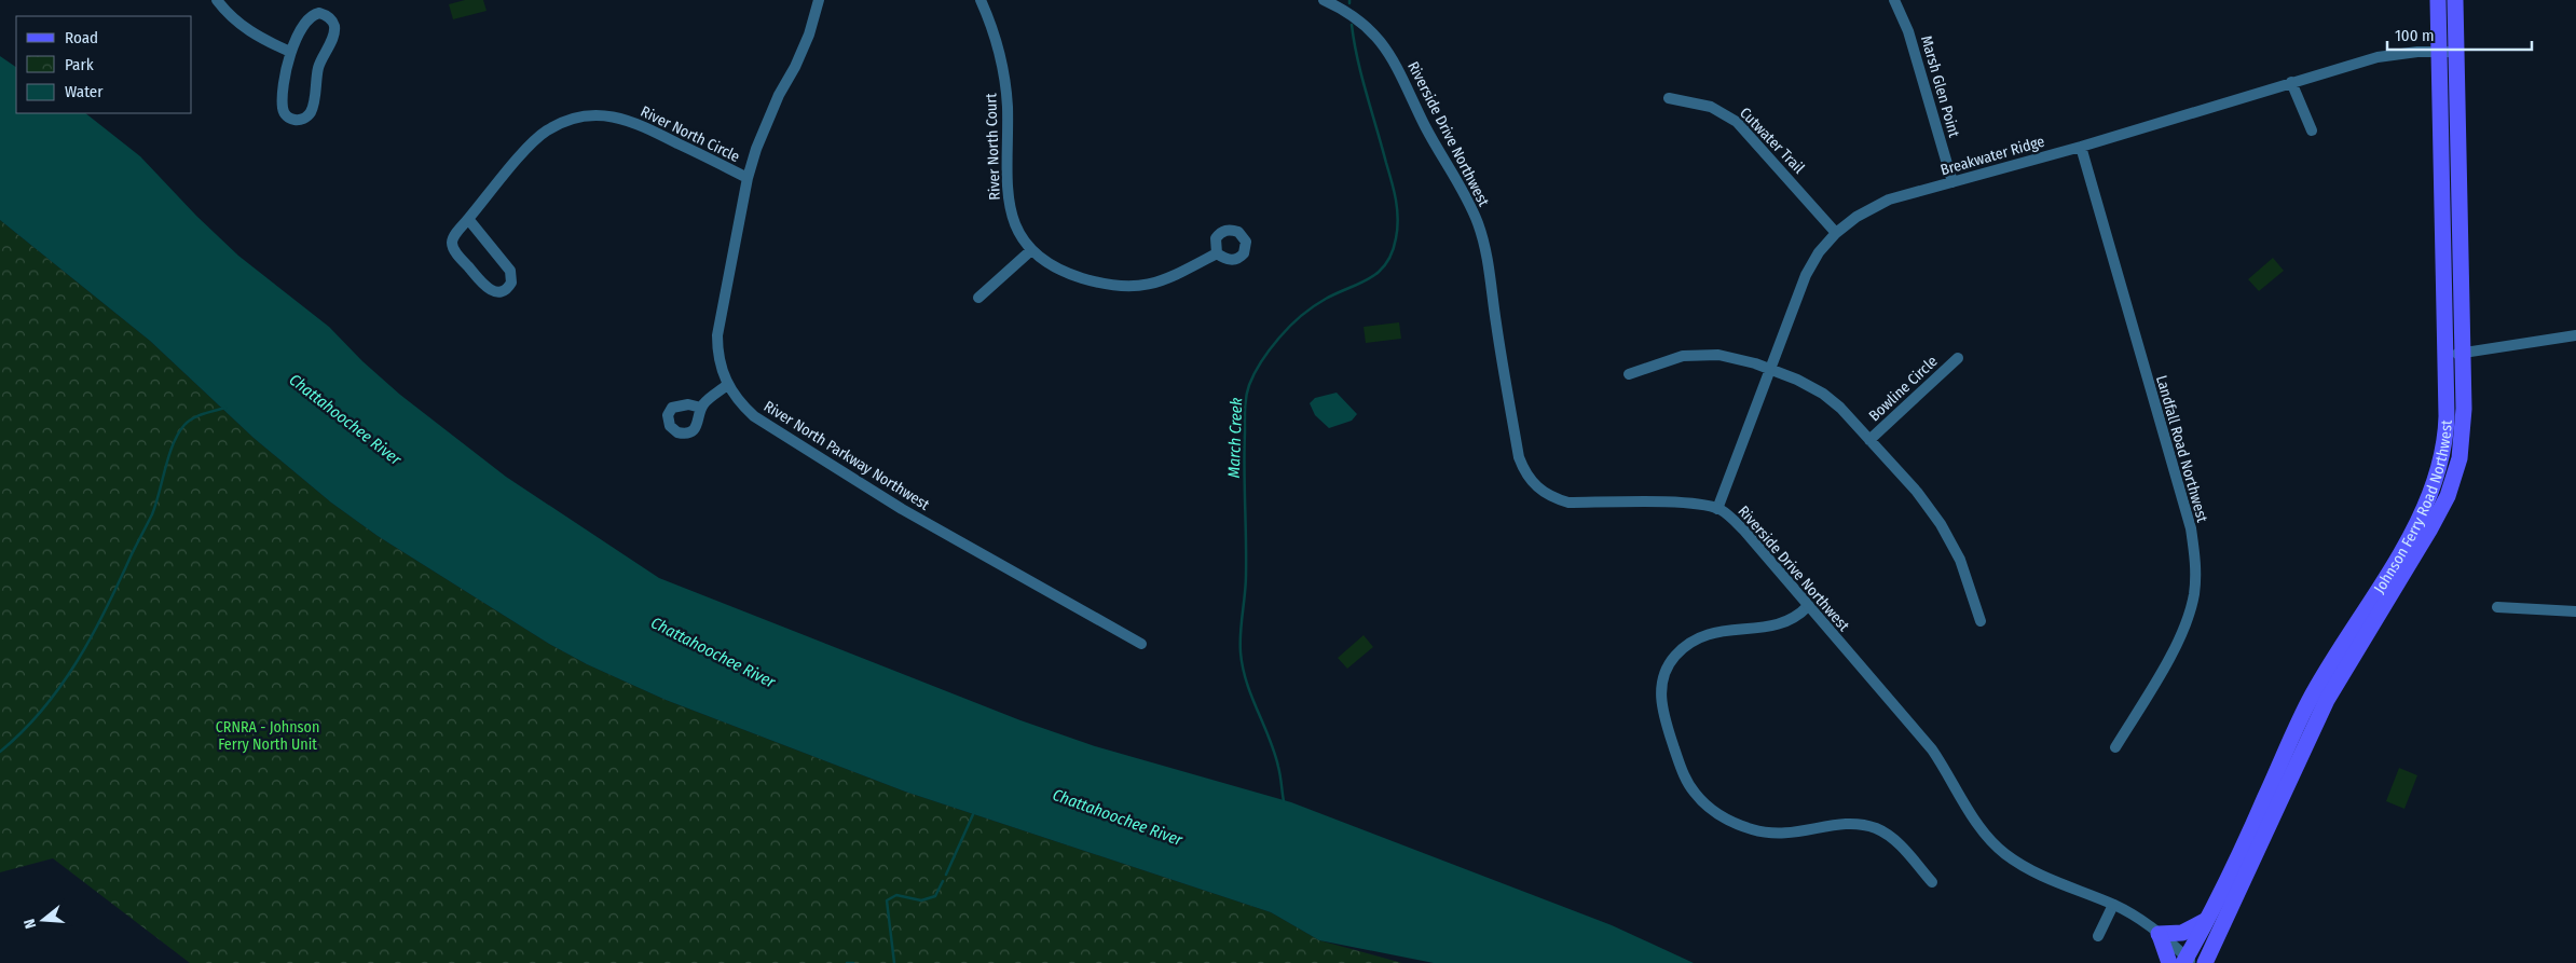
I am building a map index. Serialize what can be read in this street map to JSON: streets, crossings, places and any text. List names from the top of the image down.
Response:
{
  "streets": {
    "main road": ["Johnson Ferry Road Northwest"],
    "street": [
      "Marsh Glen Point",
      "River North Circle",
      "Riverside Drive Northwest",
      "Cutwater Trail",
      "River North Court",
      "Breakwater Ridge",
      "Bowline Circle",
      "Landfall Road Northwest",
      "River North Parkway Northwest"
    ]
  },
  "crossings": [
    ["Marsh Glen Point", "Breakwater Ridge"],
    ["River North Circle", "River North Parkway Northwest"],
    ["Riverside Drive Northwest", "Breakwater Ridge"],
    ["Riverside Drive Northwest", "Johnson Ferry Road Northwest"],
    ["Cutwater Trail", "Breakwater Ridge"],
    ["Breakwater Ridge", "Landfall Road Northwest"],
    ["Breakwater Ridge", "Johnson Ferry Road Northwest"]
  ],
  "water": ["Chattahoochee River", "March Creek"],
  "parks": ["CRNRA - Johnson Ferry North Unit"],
  "legend": ["Road", "Park", "Water"],
  "scale_bar": "100 m",
  "north": "left"
}
